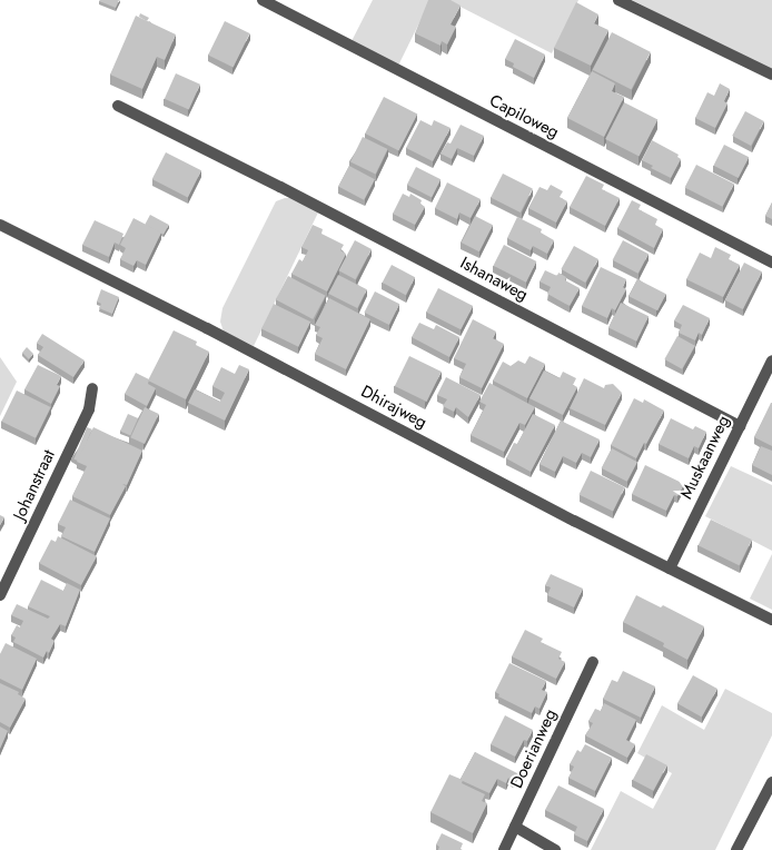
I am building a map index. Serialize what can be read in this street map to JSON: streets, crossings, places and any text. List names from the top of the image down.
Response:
{
  "streets": {
    "street": [
      "Capiloweg",
      "Ishanaweg",
      "Dhirajweg",
      "Muskaanweg",
      "Johanstraat",
      "Doerianweg"
    ]
  },
  "crossings": [
    ["Ishanaweg", "Muskaanweg"],
    ["Dhirajweg", "Muskaanweg"]
  ]
}
